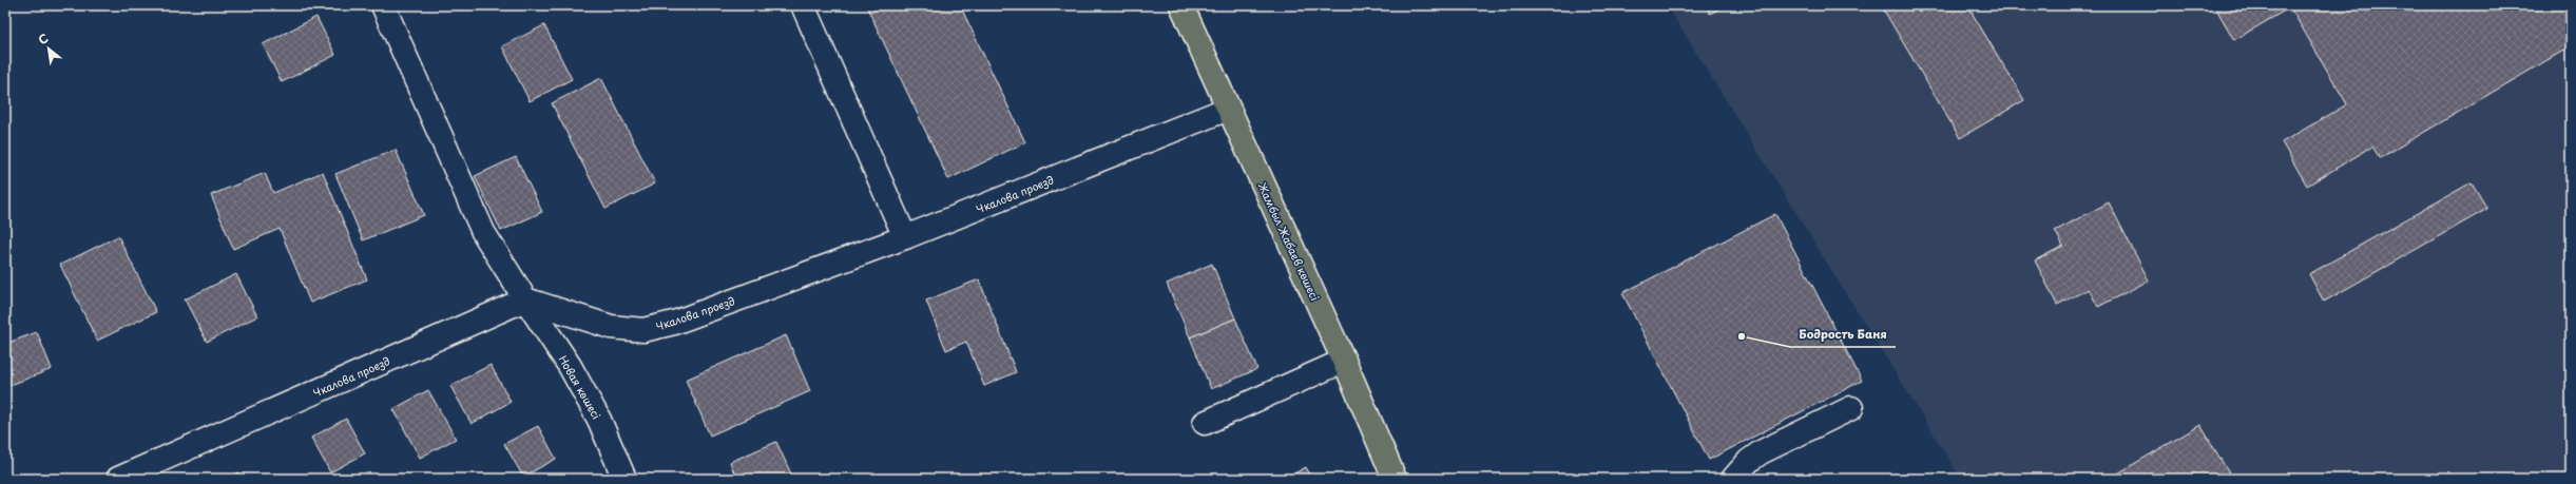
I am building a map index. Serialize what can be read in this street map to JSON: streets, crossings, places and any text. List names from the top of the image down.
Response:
{
  "streets": {
    "main road": ["Жамбыл Жабаев көшесі"],
    "street": ["Чкалова проезд", "Новая көшесі"]
  },
  "crossings": [
    ["Чкалова проезд", "Жамбыл Жабаев көшесі"],
    ["Чкалова проезд", "Новая көшесі"]
  ],
  "places": ["Бодрость Баня"],
  "north": "top left"
}
